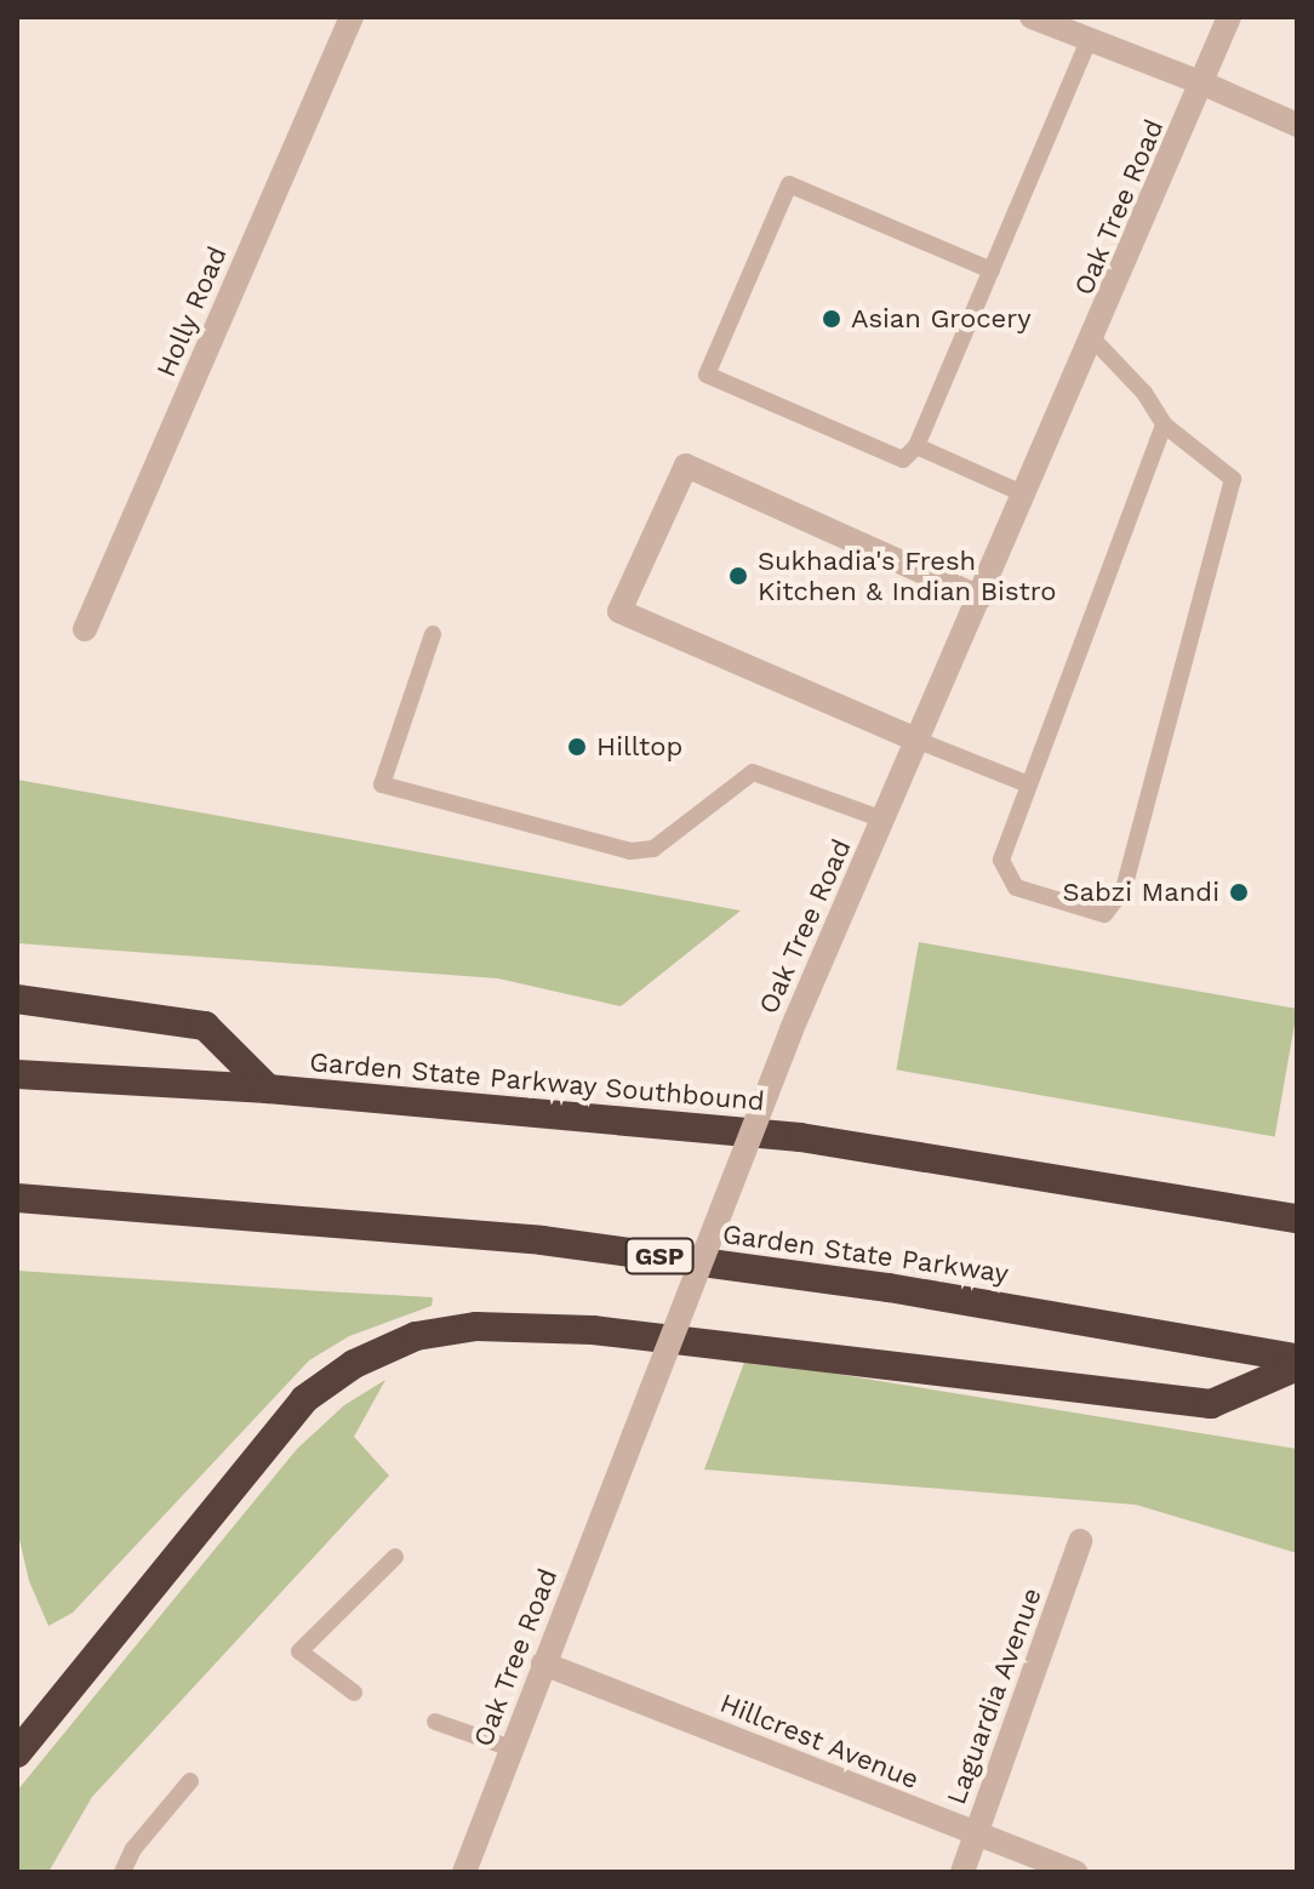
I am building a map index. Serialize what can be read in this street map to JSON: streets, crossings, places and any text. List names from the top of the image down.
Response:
{
  "streets": {
    "highway": ["Garden State Parkway Southbound", "Garden State Parkway", "GSP"],
    "street": [
      "Oak Tree Road",
      "Holly Road",
      "Laguardia Avenue",
      "Hillcrest Avenue"
    ]
  },
  "crossings": [
    ["Oak Tree Road", "Hillcrest Avenue"],
    ["Laguardia Avenue", "Hillcrest Avenue"]
  ],
  "places": [
    "Asian Grocery",
    "Sukhadia's Fresh Kitchen & Indian Bistro",
    "Hilltop",
    "Sabzi Mandi"
  ]
}
